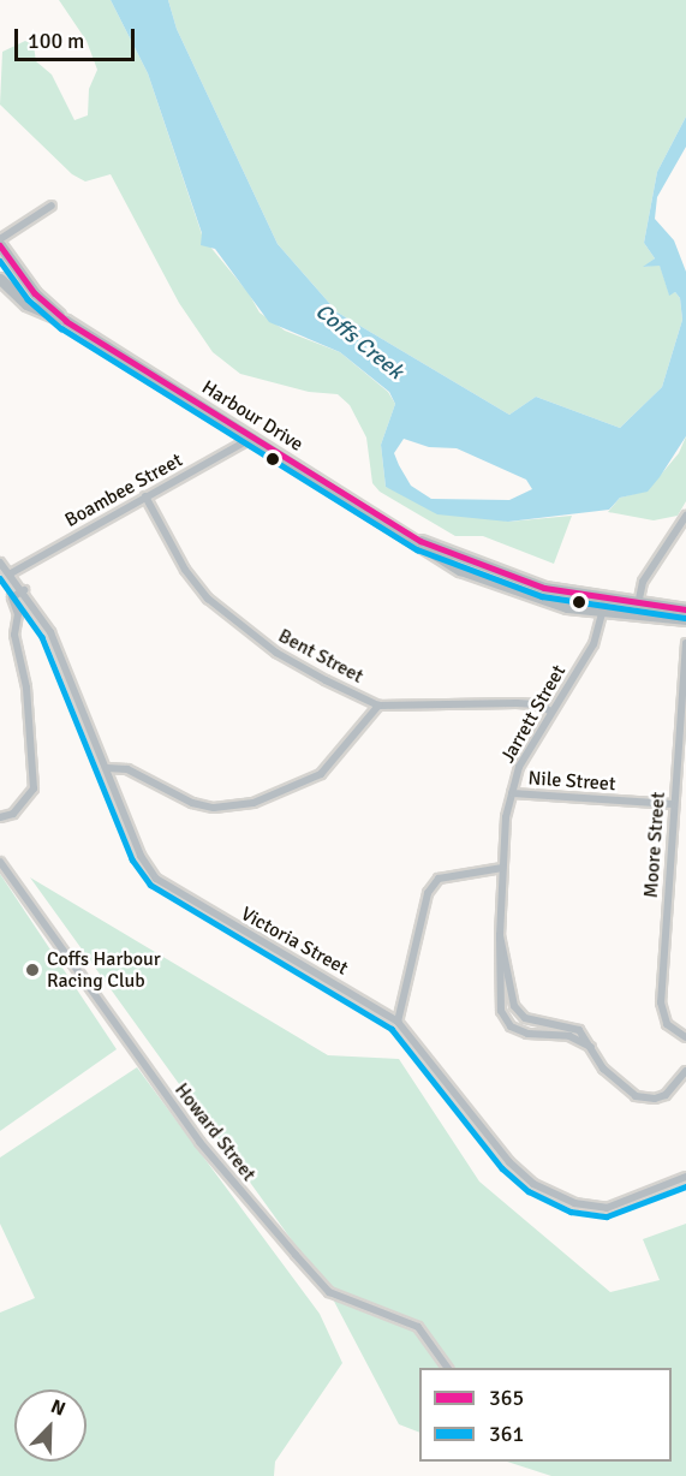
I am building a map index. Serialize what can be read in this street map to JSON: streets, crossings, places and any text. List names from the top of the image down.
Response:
{
  "streets": {
    "street": [
      "Harbour Drive",
      "Boambee Street",
      "Bent Street",
      "Jarrett Street",
      "Nile Street",
      "Moore Street",
      "Victoria Street",
      "Howard Street"
    ]
  },
  "crossings": [
    ["Harbour Drive", "Boambee Street"],
    ["Harbour Drive", "Jarrett Street"],
    ["Boambee Street", "Bent Street"],
    ["Boambee Street", "Victoria Street"],
    ["Bent Street", "Jarrett Street"],
    ["Jarrett Street", "Nile Street"],
    ["Nile Street", "Moore Street"]
  ],
  "water": ["Coffs Creek"],
  "places": ["Coffs Harbour Racing Club"],
  "lines": ["transit line 365", "transit line 361"],
  "legend": ["365", "361"],
  "scale_bar": "100 m",
  "north": "top right"
}
